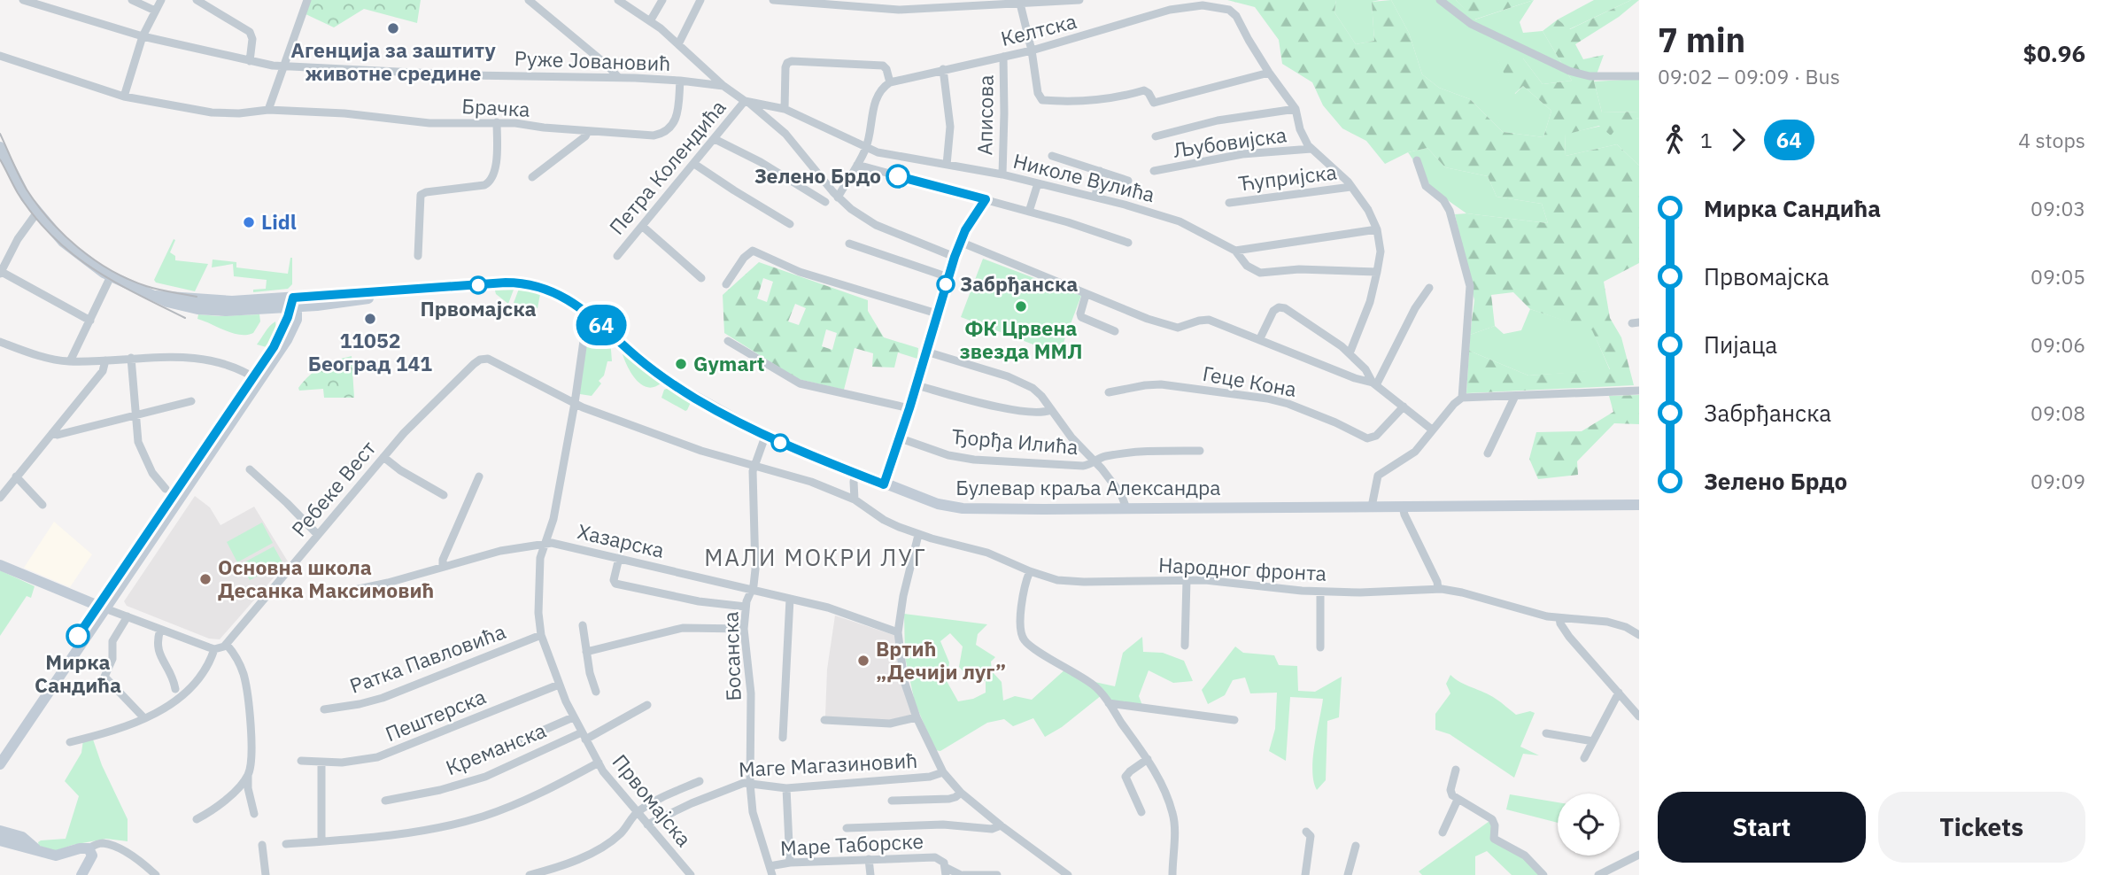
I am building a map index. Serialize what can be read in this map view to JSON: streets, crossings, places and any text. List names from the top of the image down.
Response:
{
  "streets": {
    "main road": ["Булевар краља Александра"],
    "street": [
      "Келтска",
      "Руже Јовановић",
      "Брачка",
      "Аписова",
      "Љубовијска",
      "Петра Колендића",
      "Николе Вулића",
      "Ћупријска",
      "Геце Кона",
      "Ђорђа Илића",
      "Ребеке Вест",
      "Хазарска",
      "Народног фронта",
      "Босанска",
      "Ратка Павловића",
      "Пештерска",
      "Креманска",
      "Маге Магазиновић",
      "Првомајска",
      "Маре Таборске"
    ]
  },
  "crossings": [
    ["Келтска", "Аписова"],
    ["Келтска", "Љубовијска"],
    ["Руже Јовановић", "Брачка"],
    ["Аписова", "Николе Вулића"],
    ["Булевар краља Александра", "Босанска"],
    ["Булевар краља Александра", "Првомајска"],
    ["Ребеке Вест", "Народног фронта"],
    ["Хазарска", "Босанска"],
    ["Хазарска", "Првомајска"],
    ["Народног фронта", "Босанска"],
    ["Народног фронта", "Првомајска"],
    ["Босанска", "Маге Магазиновић"],
    ["Босанска", "Маре Таборске"],
    ["Ратка Павловића", "Првомајска"],
    ["Пештерска", "Првомајска"],
    ["Креманска", "Првомајска"],
    ["Маге Магазиновић", "Првомајска"]
  ],
  "districts": ["МАЛИ МОКРИ ЛУГ"],
  "places": [
    "Агенција за заштиту животне средине",
    "Зелено Брдо",
    "Lidl",
    "Забрђанска",
    "Првомајска",
    "ФК Црвена звезда ММЛ",
    "11052 Београд 141",
    "Gymart",
    "Основна школа Десанка Максимовић",
    "Мирка Сандића",
    "Вртић „Дечији луг”"
  ],
  "lines": ["bus line 64"],
  "page": {
    "on_map": "64",
    "heading": ["7 min", "09:02 – 09:09 · Bus", "$0.96"],
    "legs": ["1", "64", "4 stops"],
    "list": [
      {
        "name": "Мирка Сандића",
        "value": "09:03"
      },
      {
        "name": "Првомајска",
        "value": "09:05"
      },
      {
        "name": "Пијаца",
        "value": "09:06"
      },
      {
        "name": "Забрђанска",
        "value": "09:08"
      },
      {
        "name": "Зелено Брдо",
        "value": "09:09"
      }
    ],
    "buttons": ["Start", "Tickets"]
  }
}
